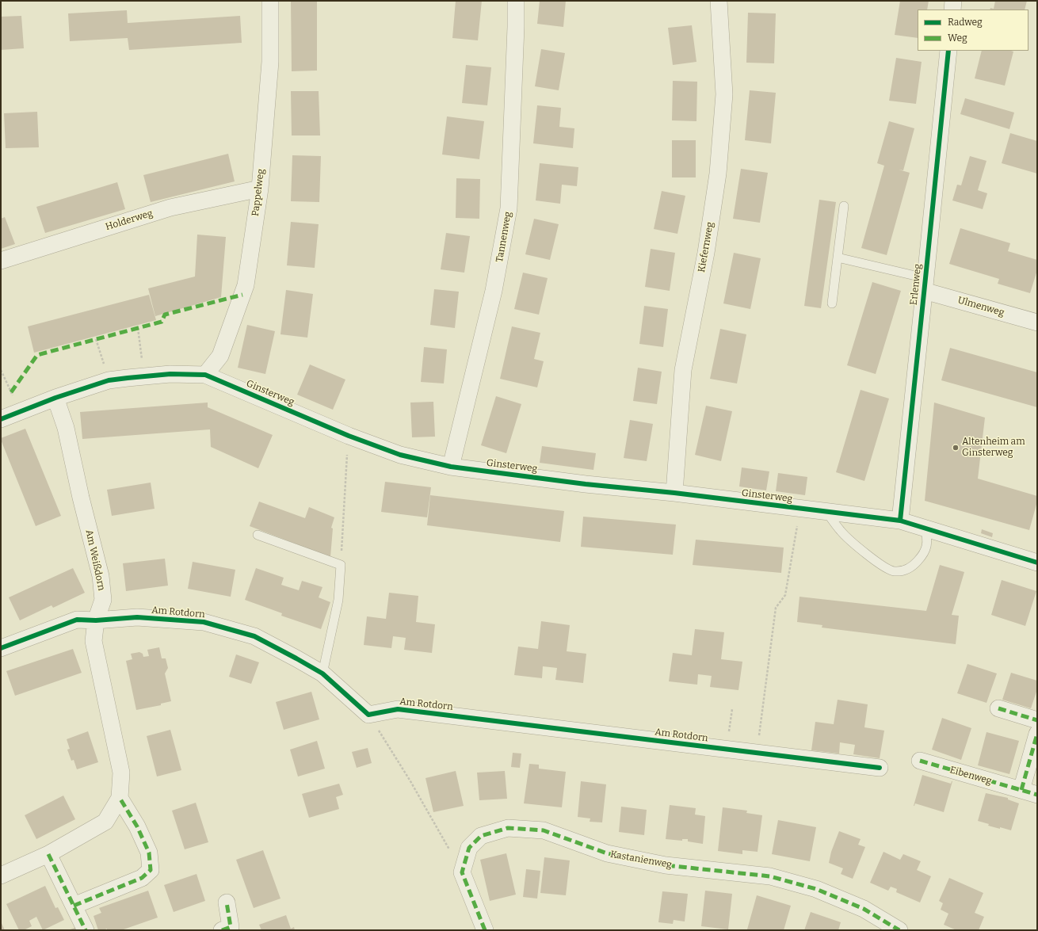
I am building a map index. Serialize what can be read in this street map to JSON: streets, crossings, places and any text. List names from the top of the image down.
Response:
{
  "streets": {
    "street": [
      "Pappelweg",
      "Holderweg",
      "Tannenweg",
      "Kiefernweg",
      "Erlenweg",
      "Ulmenweg",
      "Ginsterweg",
      "Am Weißdorn",
      "Am Rotdorn",
      "Eibenweg",
      "Kastanienweg"
    ]
  },
  "crossings": [
    ["Pappelweg", "Holderweg"],
    ["Pappelweg", "Ginsterweg"],
    ["Tannenweg", "Ginsterweg"],
    ["Kiefernweg", "Ginsterweg"],
    ["Erlenweg", "Ulmenweg"],
    ["Erlenweg", "Ginsterweg"],
    ["Ginsterweg", "Am Weißdorn"],
    ["Am Weißdorn", "Am Rotdorn"]
  ],
  "places": ["Altenheim am Ginsterweg"],
  "legend": ["Radweg", "Weg"]
}
